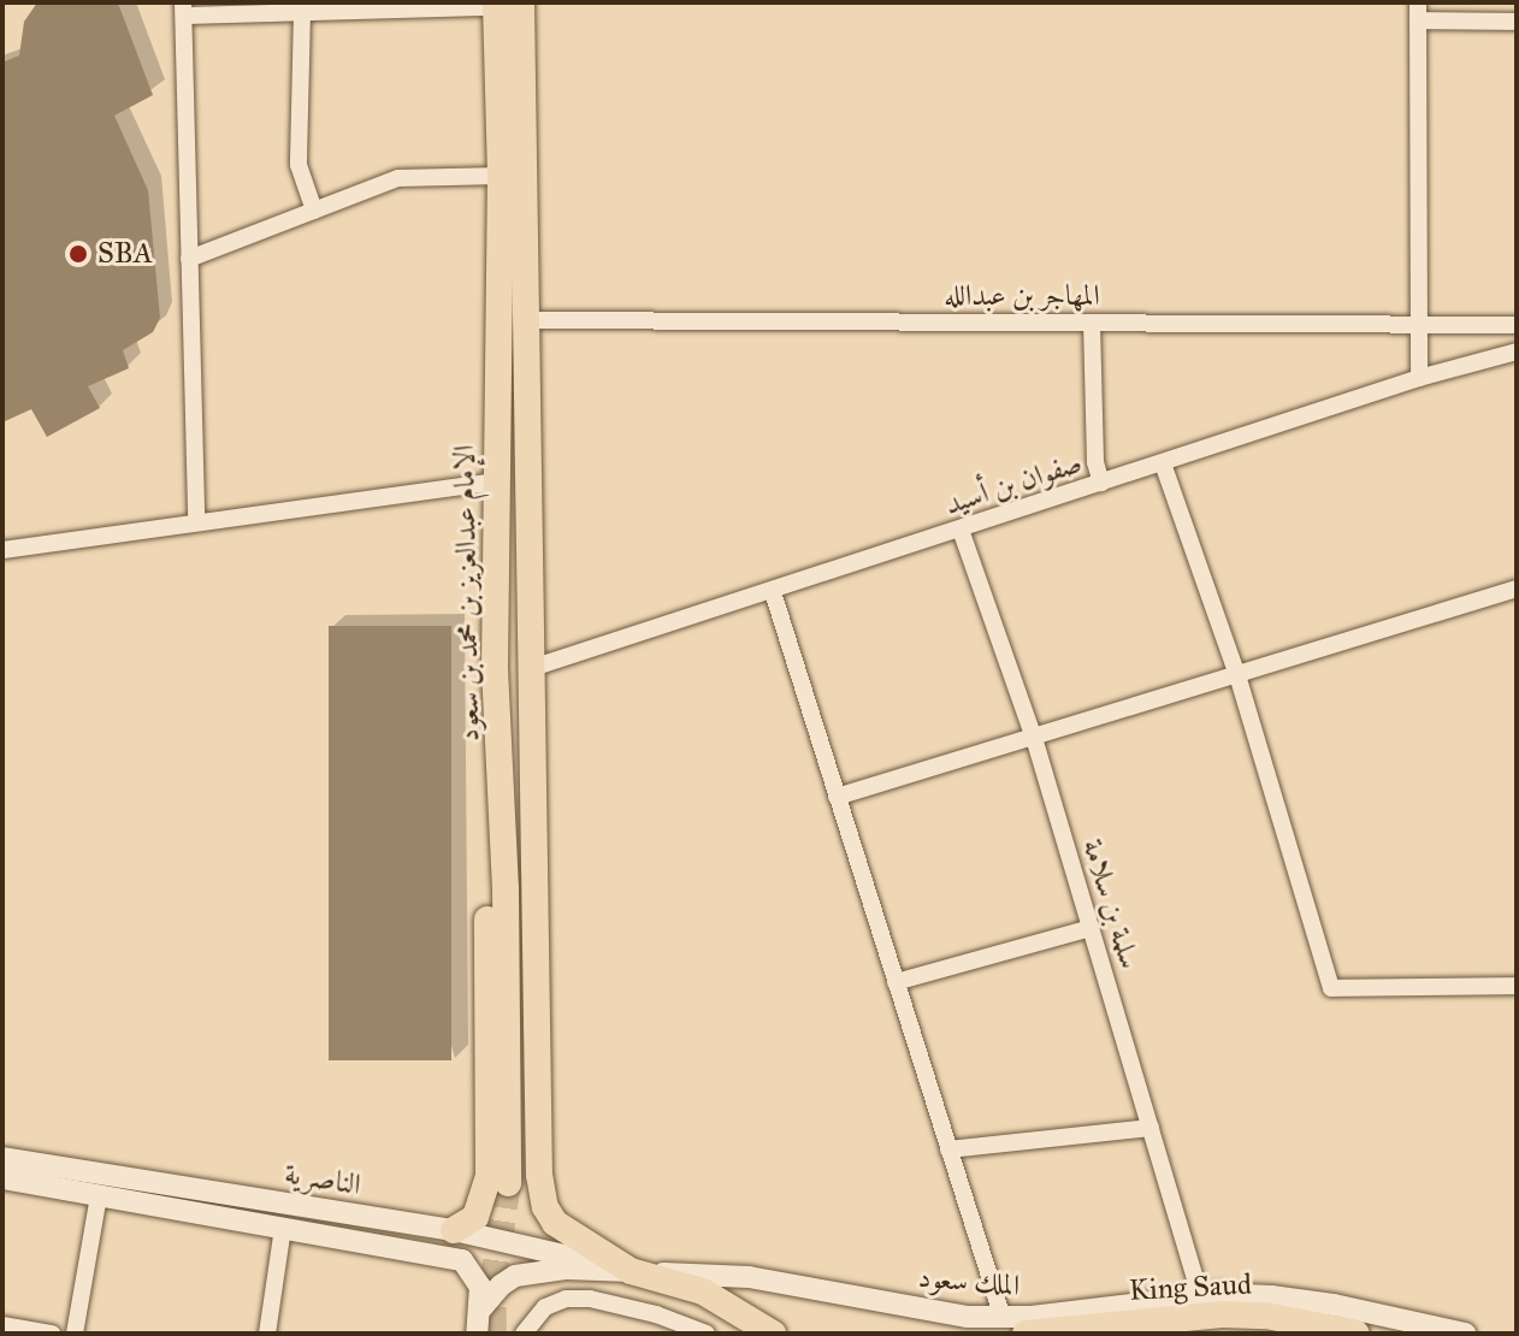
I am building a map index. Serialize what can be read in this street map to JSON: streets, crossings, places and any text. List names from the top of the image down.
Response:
{
  "streets": {
    "main road": ["الإمام عبدالعزيز بن محمد بن سعود", "King Saud"],
    "street": [
      "المهاجر بن عبدالله",
      "صفوان بن أسيد",
      "سلمة بن سلامة",
      "الناصرية",
      "الملك سعود"
    ]
  },
  "crossings": [
    ["المهاجر بن عبدالله", "الإمام عبدالعزيز بن محمد بن سعود"],
    ["صفوان بن أسيد", "الإمام عبدالعزيز بن محمد بن سعود"],
    ["صفوان بن أسيد", "سلمة بن سلامة"],
    ["الإمام عبدالعزيز بن محمد بن سعود", "الناصرية"],
    ["الإمام عبدالعزيز بن محمد بن سعود", "الملك سعود"],
    ["سلمة بن سلامة", "الملك سعود"],
    ["الناصرية", "الملك سعود"],
    ["الملك سعود", "King Saud"]
  ],
  "places": ["SBA"]
}
